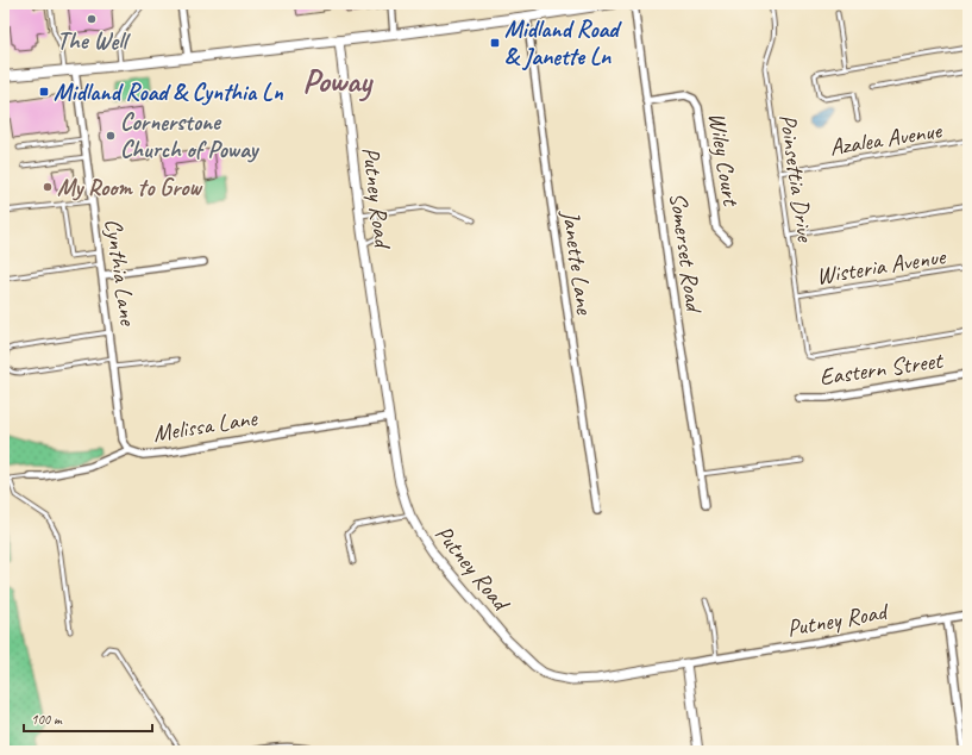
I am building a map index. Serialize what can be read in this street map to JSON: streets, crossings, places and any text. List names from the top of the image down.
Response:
{
  "streets": {
    "street": [
      "Wiley Court",
      "Putney Road",
      "Somerset Road",
      "Janette Lane",
      "Cynthia Lane",
      "Eastern Street",
      "Melissa Lane"
    ],
    "lane": ["Azalea Avenue", "Poinsettia Drive", "Wisteria Avenue"]
  },
  "crossings": [
    ["Azalea Avenue", "Poinsettia Drive"],
    ["Wiley Court", "Somerset Road"],
    ["Poinsettia Drive", "Wisteria Avenue"],
    ["Putney Road", "Melissa Lane"],
    ["Cynthia Lane", "Melissa Lane"]
  ],
  "districts": ["Poway"],
  "places": {
    "other": ["The Well", "Cornerstone Church of Poway", "My Room to Grow"],
    "transit": ["Midland Road & Janette Ln", "Midland Road & Cynthia Ln"]
  },
  "scale_bar": "100 m"
}
